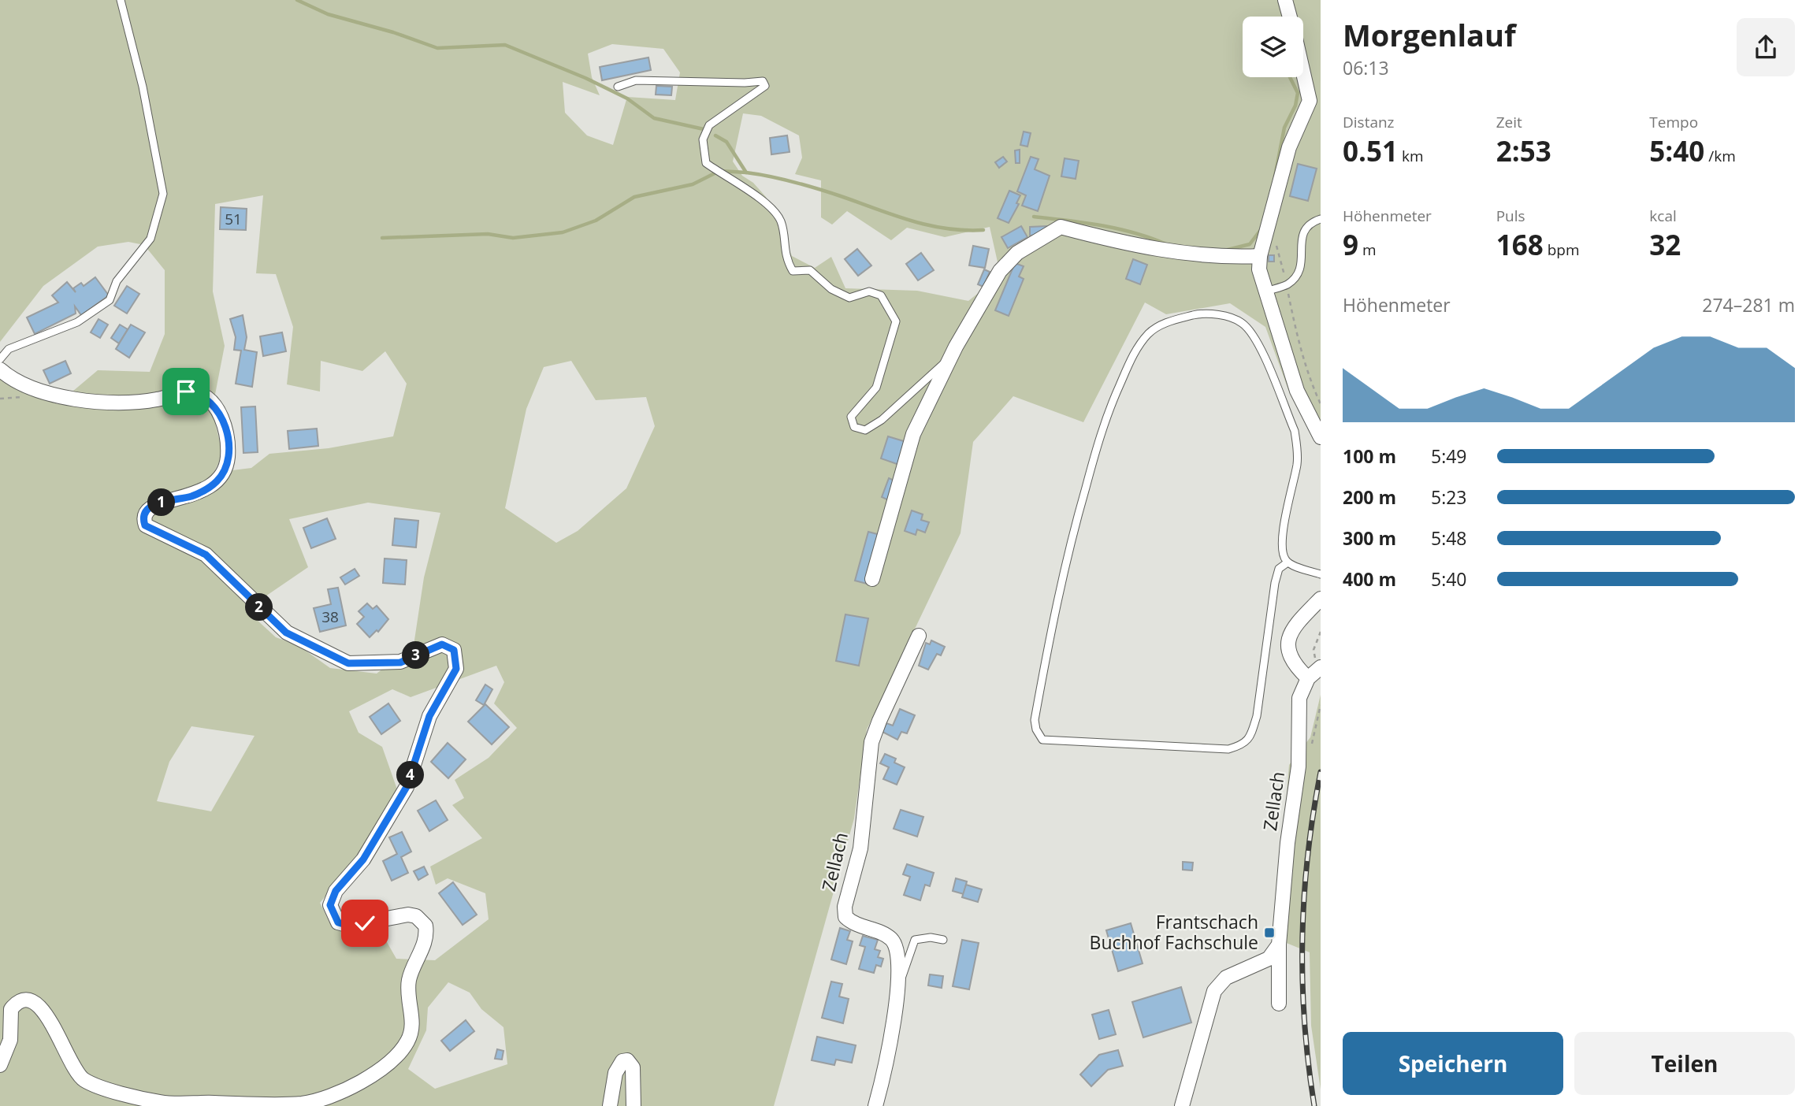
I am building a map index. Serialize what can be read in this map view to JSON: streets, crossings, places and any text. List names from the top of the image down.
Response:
{
  "streets": {
    "street": ["Zellach"]
  },
  "places": {
    "transit": ["Frantschach Buchhof Fachschule"]
  },
  "house_numbers": ["51", "38"],
  "page": {
    "heading": ["Morgenlauf", "06:13"],
    "stats": [
      ["Distanz", "0.51 km"],
      ["Zeit", "2:53"],
      ["Tempo", "5:40 /km"],
      ["Höhenmeter", "9 m"],
      ["Puls", "168 bpm"],
      ["kcal", "32"]
    ],
    "chart": ["Höhenmeter", "274–281 m"],
    "list": [
      {
        "name": "100 m",
        "note": "5:49"
      },
      {
        "name": "200 m",
        "note": "5:23"
      },
      {
        "name": "300 m",
        "note": "5:48"
      },
      {
        "name": "400 m",
        "note": "5:40"
      }
    ],
    "pins": [
      "1",
      "2",
      "3",
      "4"
    ],
    "buttons": ["Speichern", "Teilen"]
  }
}
